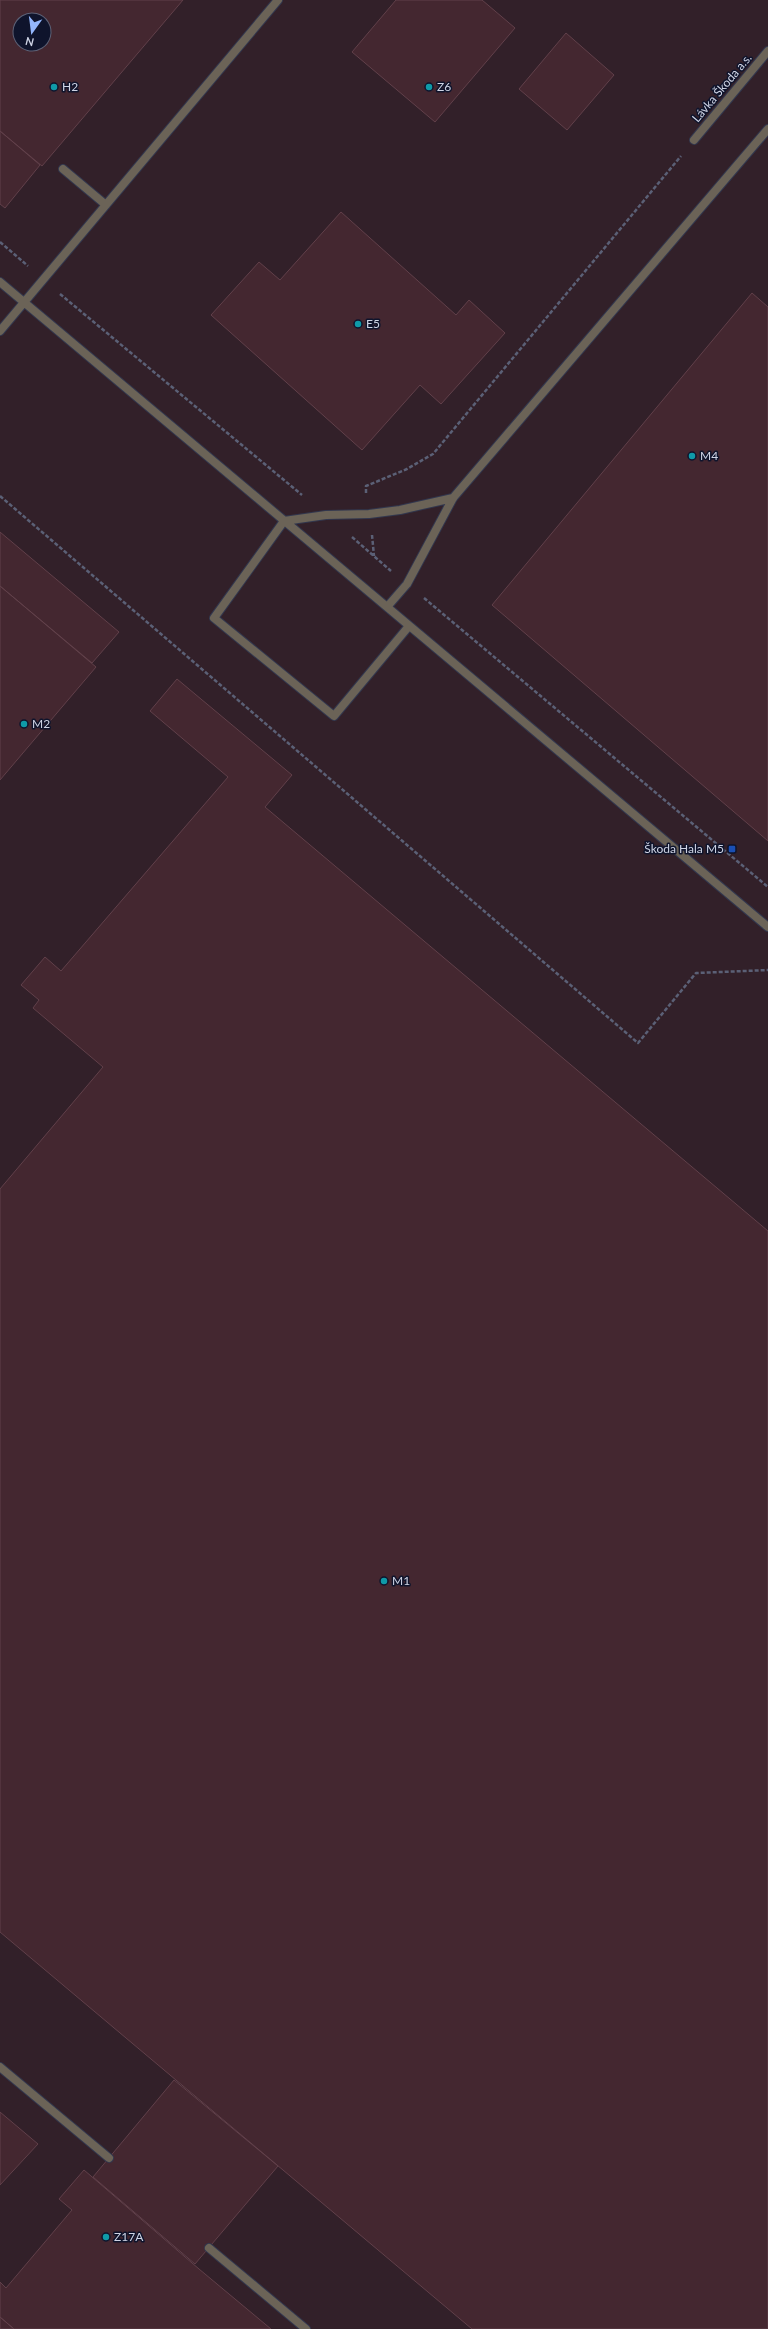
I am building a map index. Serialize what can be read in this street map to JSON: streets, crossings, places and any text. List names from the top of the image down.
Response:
{
  "streets": {
    "street": ["Lávka Škoda a.s."]
  },
  "places": {
    "other": [
      "H2",
      "Z6",
      "E5",
      "M4",
      "M2",
      "M1",
      "Z17A"
    ],
    "transit": ["Škoda Hala M5"]
  },
  "north": "bottom"
}
